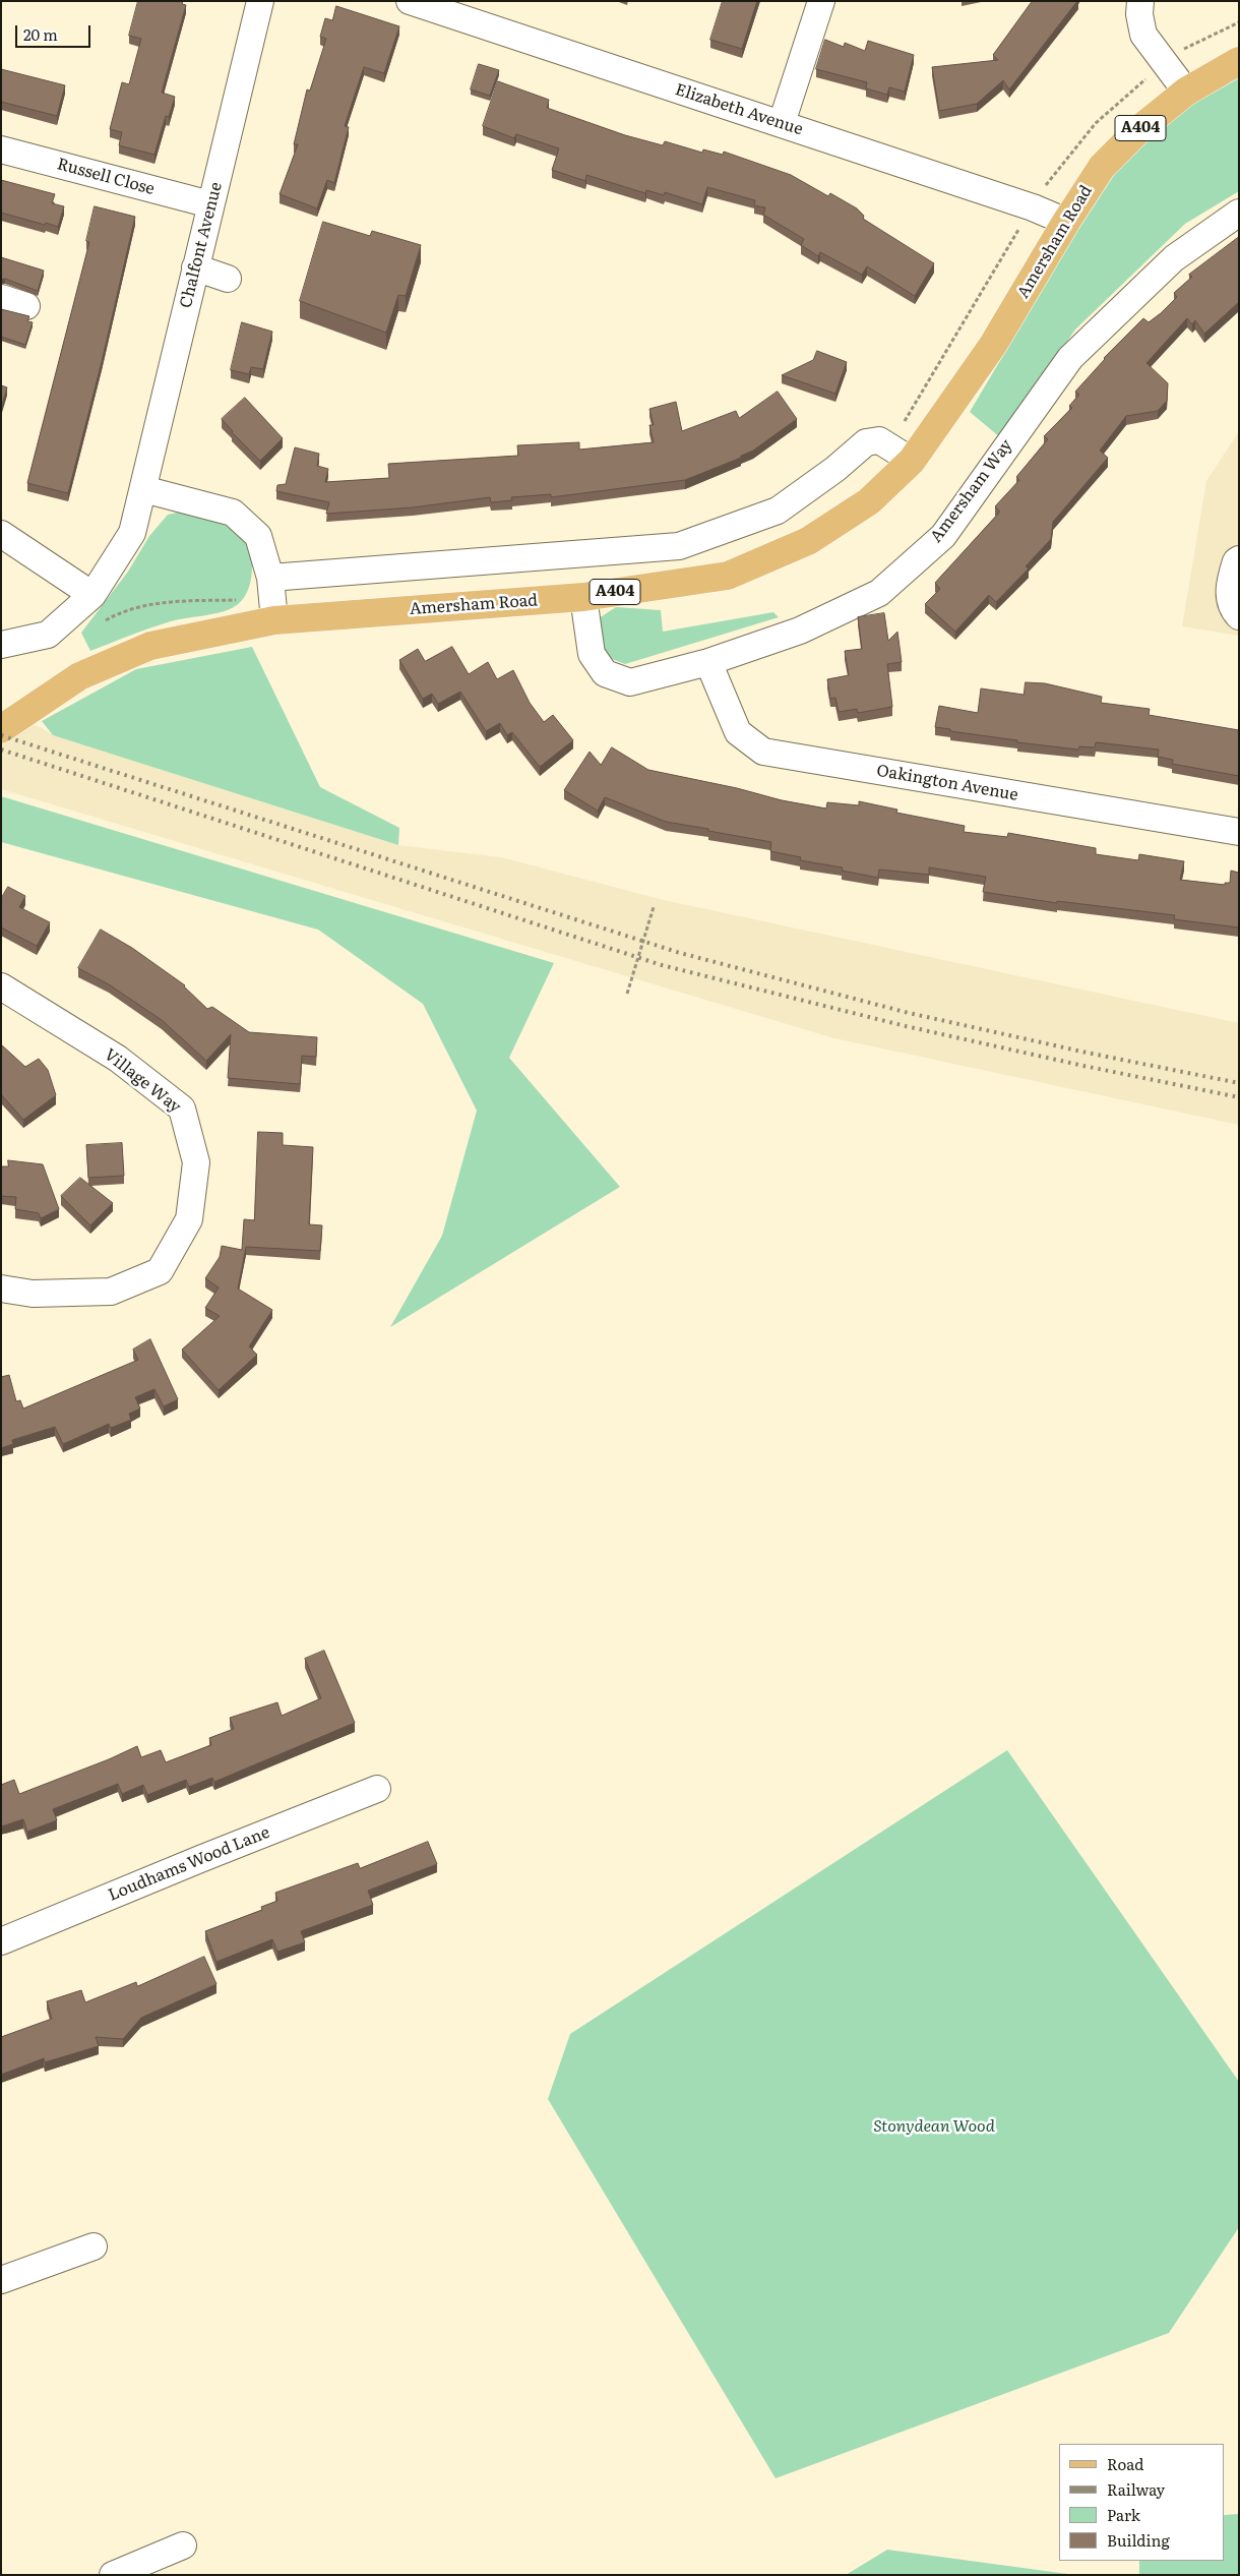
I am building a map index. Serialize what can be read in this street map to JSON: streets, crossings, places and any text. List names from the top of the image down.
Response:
{
  "streets": {
    "main road": ["A404", "Amersham Road"],
    "street": [
      "Elizabeth Avenue",
      "Russell Close",
      "Chalfont Avenue",
      "Amersham Way",
      "Oakington Avenue",
      "Village Way",
      "Loudhams Wood Lane"
    ]
  },
  "crossings": [
    ["Elizabeth Avenue", "Amersham Road"],
    ["Russell Close", "Chalfont Avenue"],
    ["Amersham Road", "Amersham Way"],
    ["Amersham Way", "Oakington Avenue"]
  ],
  "parks": ["Stonydean Wood"],
  "legend": [
    "Road",
    "Railway",
    "Park",
    "Building"
  ],
  "scale_bar": "20 m"
}
